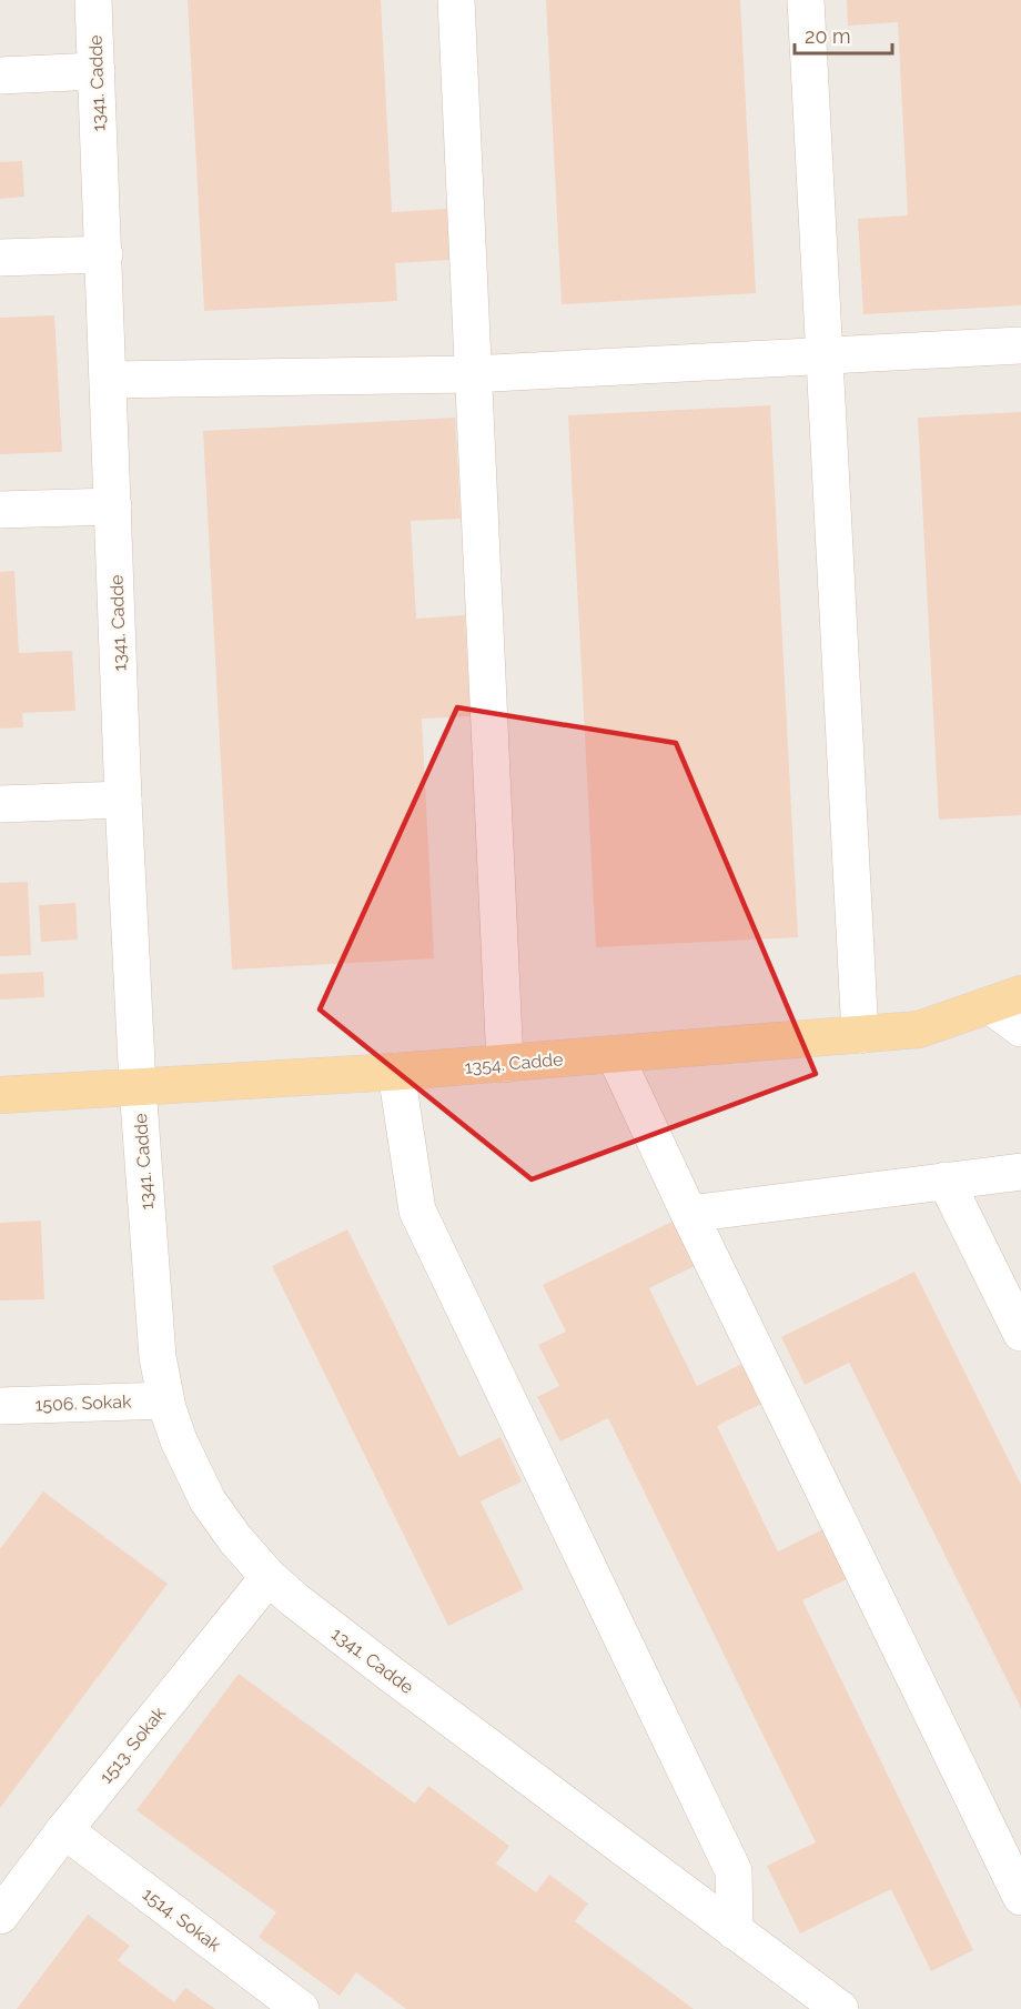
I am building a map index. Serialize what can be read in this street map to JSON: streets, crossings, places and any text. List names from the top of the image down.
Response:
{
  "streets": {
    "main road": ["1354. Cadde"],
    "street": [
      "1341. Cadde",
      "1506. Sokak",
      "1513. Sokak",
      "1514. Sokak"
    ]
  },
  "crossings": [
    ["1341. Cadde", "1354. Cadde"],
    ["1341. Cadde", "1506. Sokak"],
    ["1341. Cadde", "1513. Sokak"],
    ["1513. Sokak", "1514. Sokak"]
  ],
  "scale_bar": "20 m"
}
